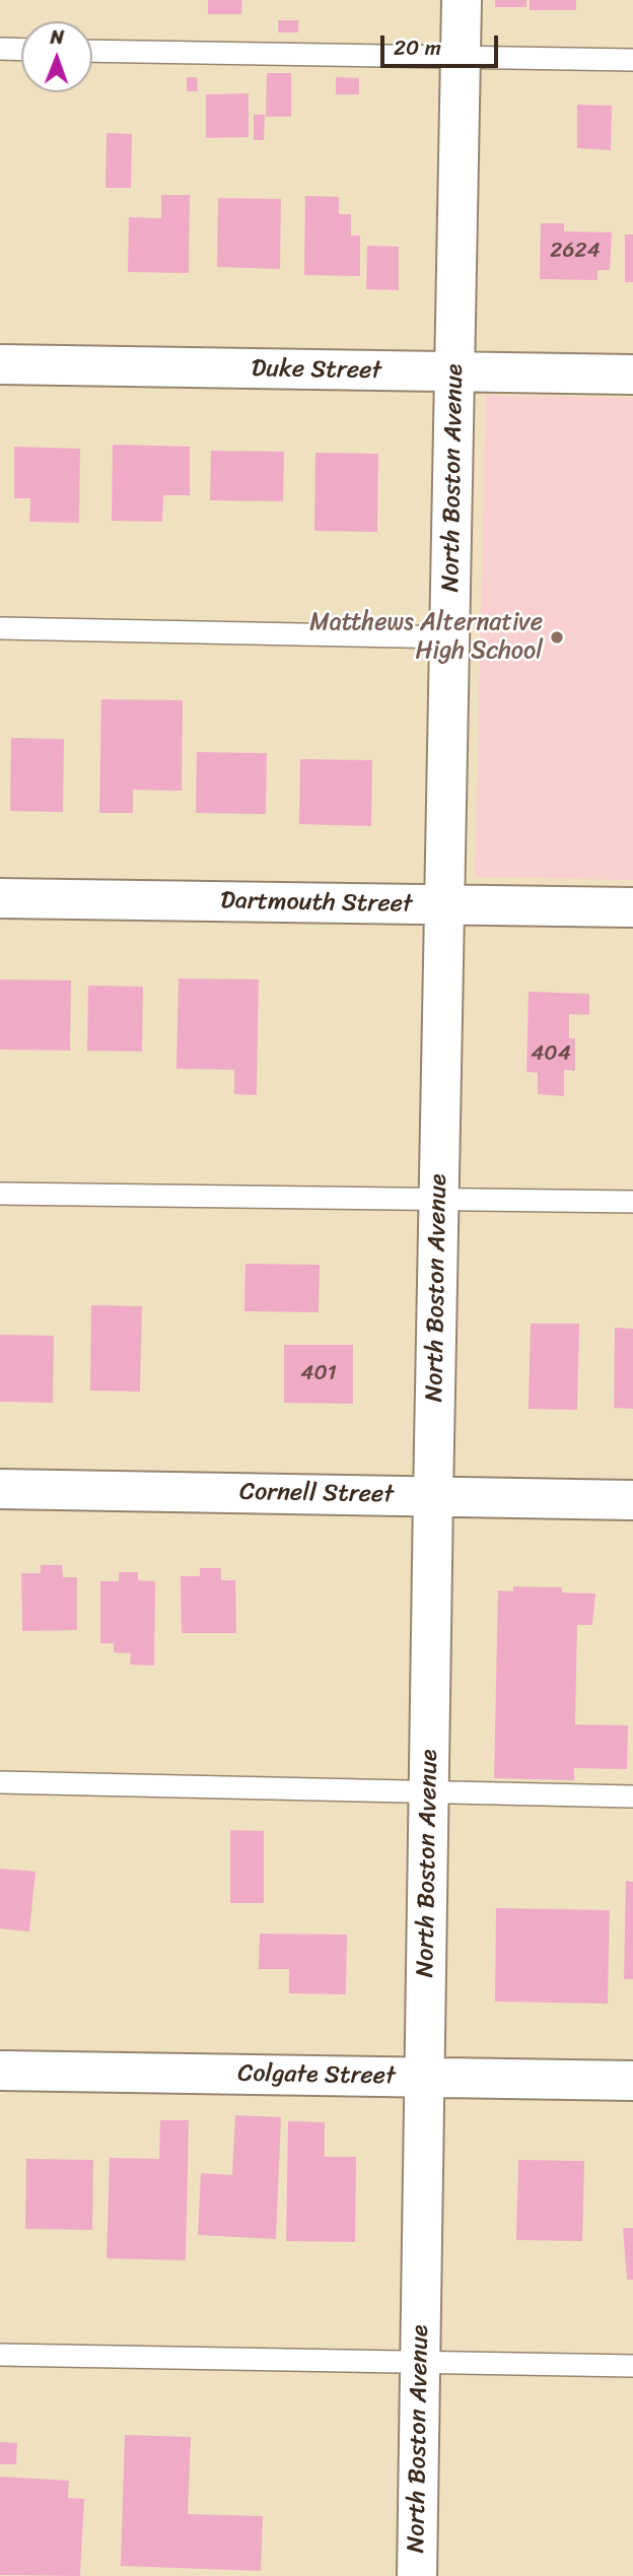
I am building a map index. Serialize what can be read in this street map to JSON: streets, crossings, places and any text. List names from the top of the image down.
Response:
{
  "streets": {
    "street": [
      "Duke Street",
      "North Boston Avenue",
      "Dartmouth Street",
      "Cornell Street",
      "Colgate Street"
    ]
  },
  "crossings": [
    ["Duke Street", "North Boston Avenue"],
    ["North Boston Avenue", "Dartmouth Street"],
    ["North Boston Avenue", "Cornell Street"],
    ["North Boston Avenue", "Colgate Street"]
  ],
  "places": ["Matthews Alternative High School"],
  "house_numbers": ["2624", "404", "401"],
  "scale_bar": "20 m",
  "north": "top"
}
